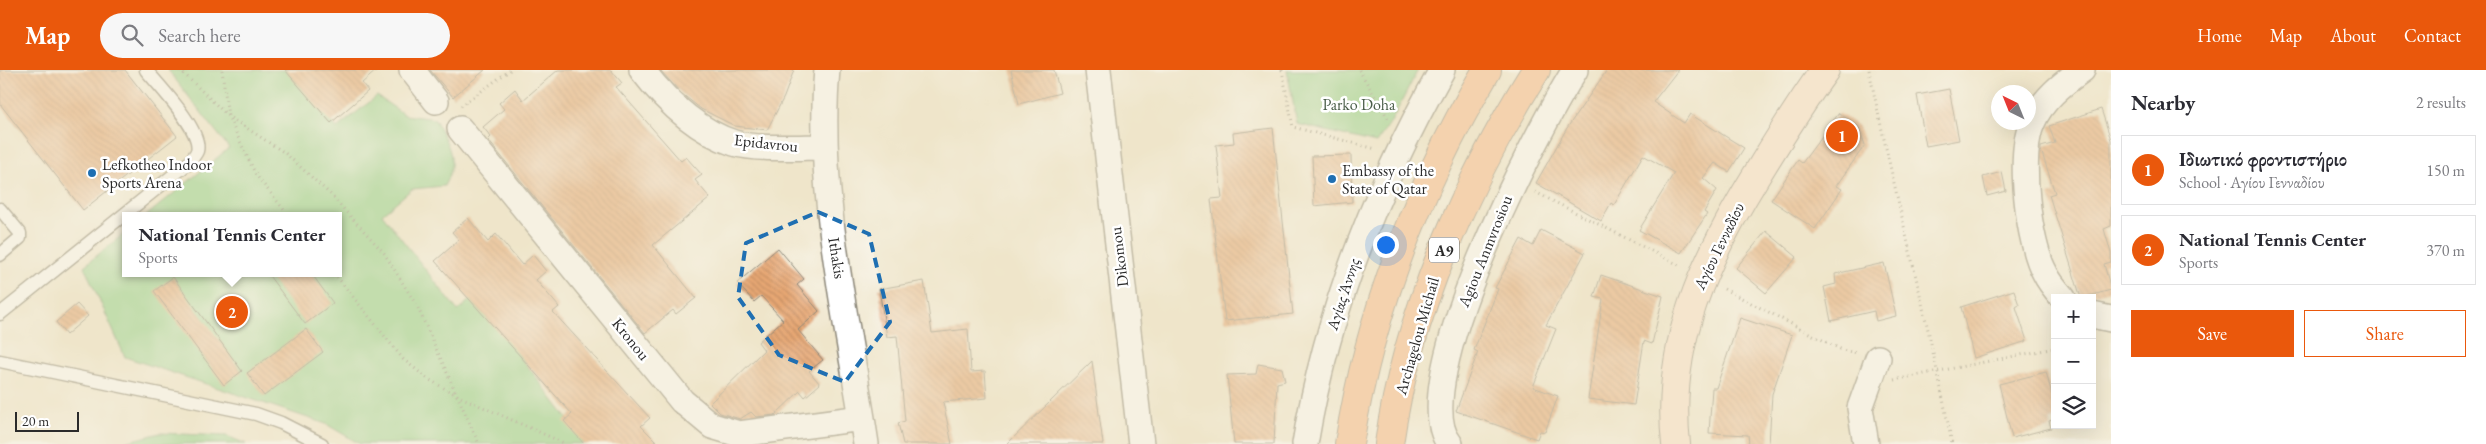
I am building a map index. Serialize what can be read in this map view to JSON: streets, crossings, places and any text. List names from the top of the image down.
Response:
{
  "streets": {
    "highway": ["A9", "Archagelou Michail"],
    "street": [
      "Epidavrou",
      "Αγίου Γενναδίου",
      "Agiou Anmvrosiou",
      "Dikomou",
      "Ithakis",
      "Αγίας Άννης",
      "Kronou"
    ]
  },
  "crossings": [
    ["Epidavrou", "Ithakis"],
    ["Ithakis", "Kronou"]
  ],
  "parks": ["Parko Doha"],
  "places": ["Lefkotheo Indoor Sports Arena", "Embassy of the State of Qatar"],
  "scale_bar": "20 m",
  "north": "top left",
  "page": {
    "header": "Map",
    "search": "Search here",
    "nav": [
      "Home",
      "Map",
      "About",
      "Contact"
    ],
    "heading": ["Nearby", "2 results"],
    "pins": ["1", "2"],
    "list": [
      {
        "mark": "1",
        "name": "Ιδιωτικό φροντιστήριο",
        "note": "School · Αγίου Γενναδίου",
        "value": "150 m"
      },
      {
        "mark": "2",
        "name": "National Tennis Center",
        "note": "Sports",
        "value": "370 m"
      }
    ],
    "popup": ["National Tennis Center", "Sports"],
    "map_buttons": ["+", "−"],
    "buttons": ["Save", "Share"],
    "scale": "20 m"
  }
}
